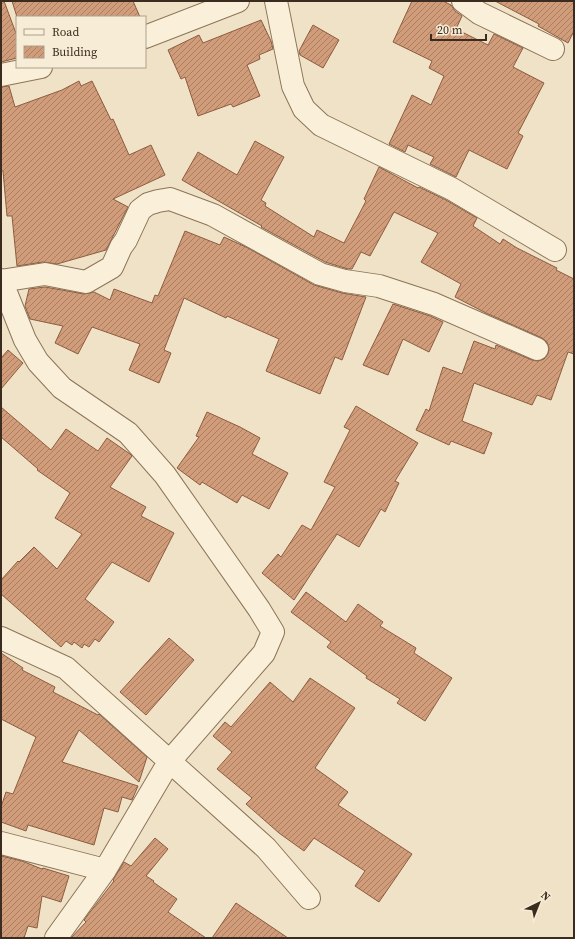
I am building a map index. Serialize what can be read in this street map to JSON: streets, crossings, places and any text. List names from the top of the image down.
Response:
{
  "legend": ["Road", "Building"],
  "scale_bar": "20 m",
  "north": "top right"
}
